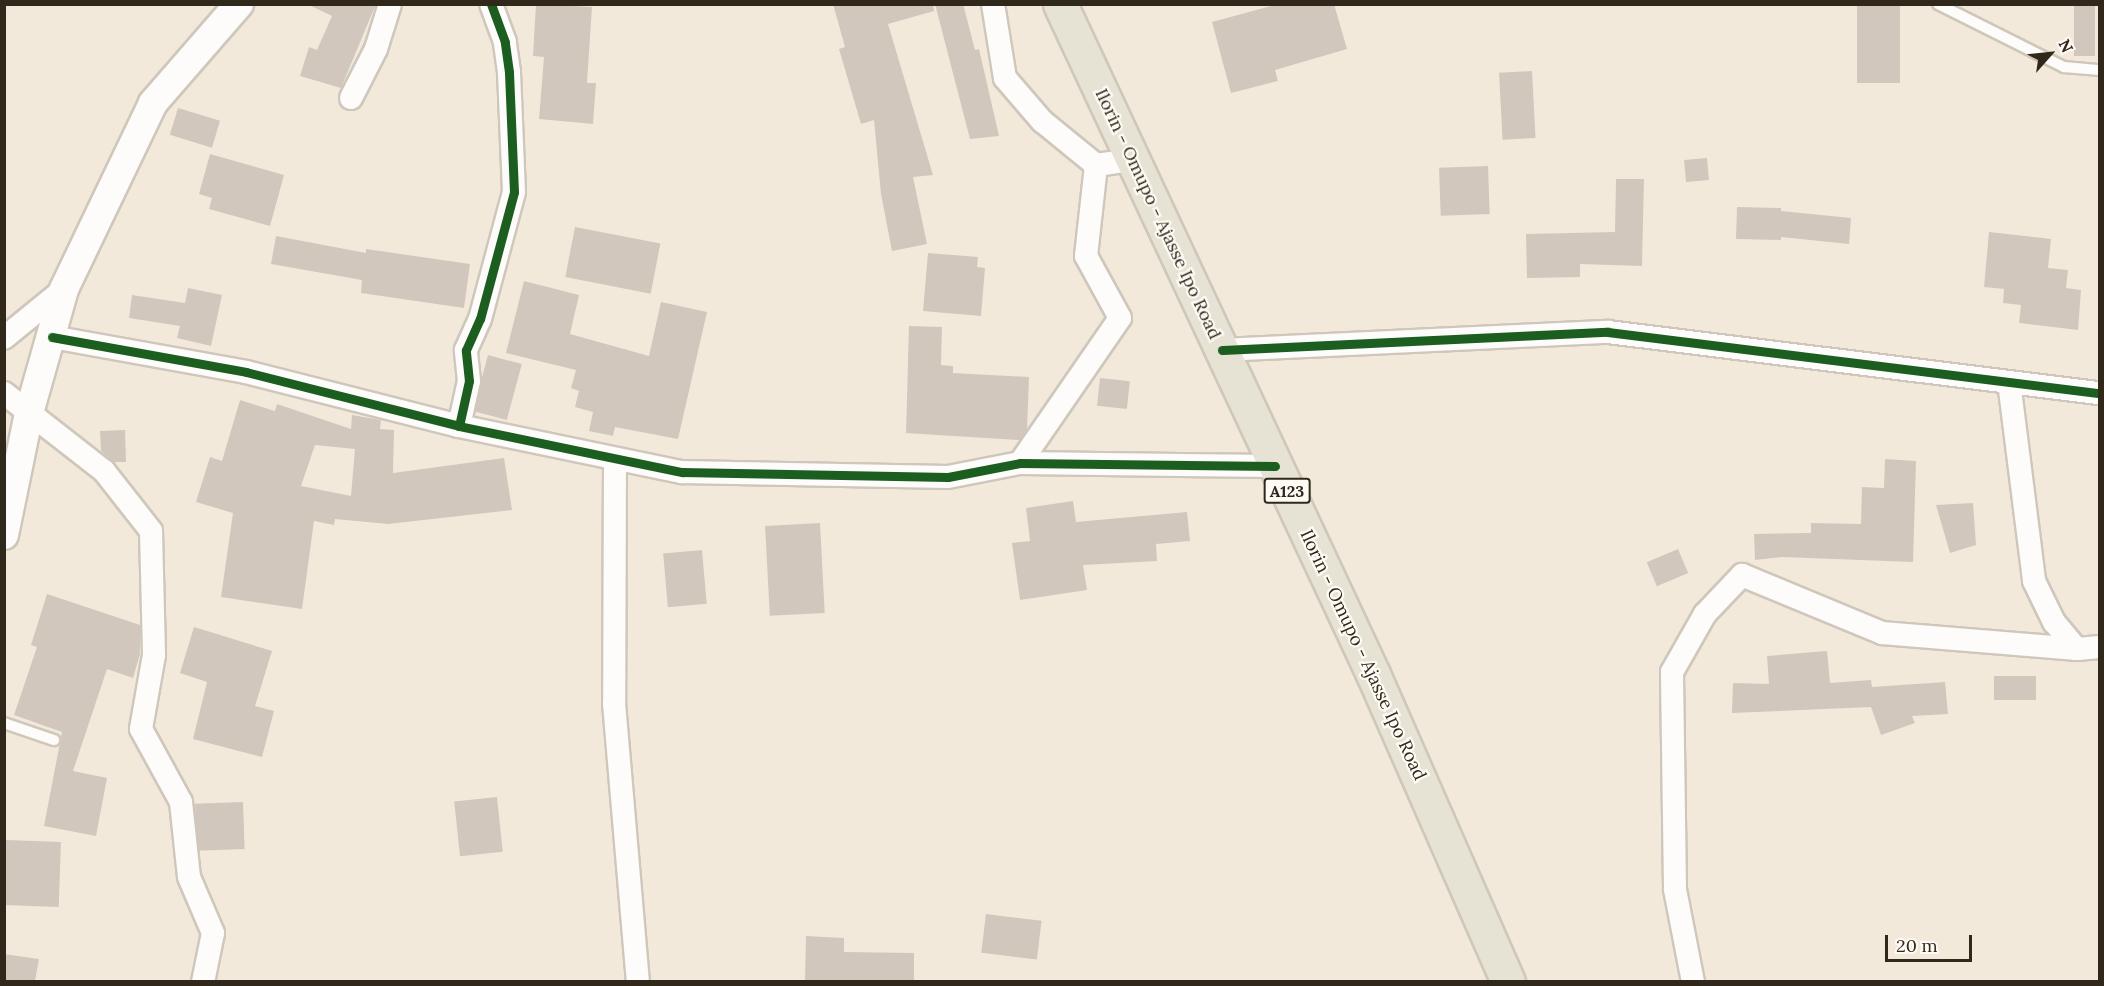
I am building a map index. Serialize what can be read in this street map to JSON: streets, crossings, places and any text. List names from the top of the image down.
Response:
{
  "streets": {
    "highway": ["Ilorin - Omupo - Ajasse Ipo Road", "A123"]
  },
  "scale_bar": "20 m",
  "north": "top right"
}
